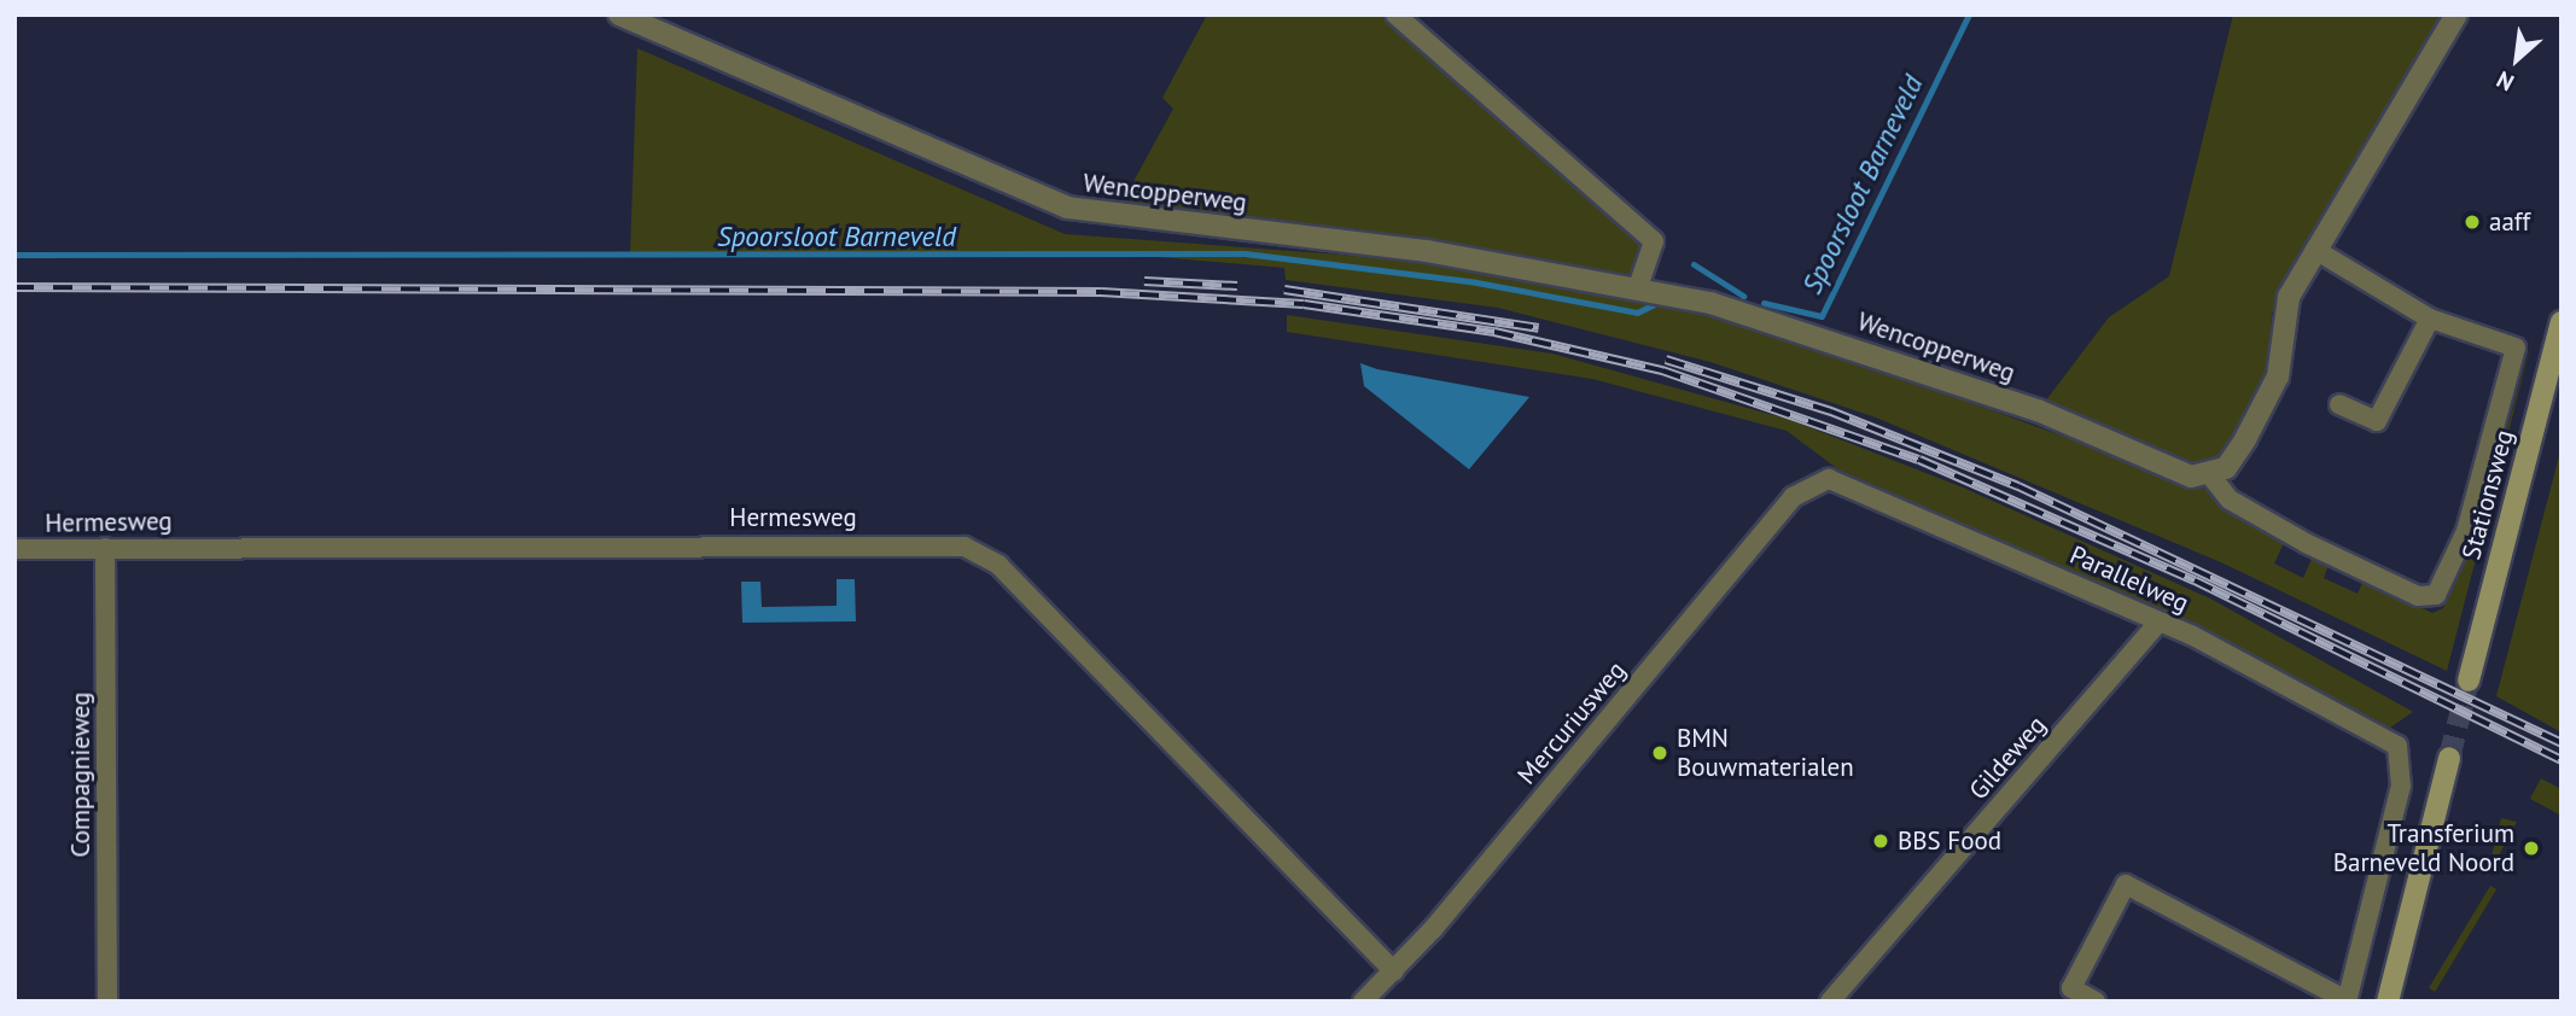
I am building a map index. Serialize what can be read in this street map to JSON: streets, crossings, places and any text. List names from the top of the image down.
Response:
{
  "streets": {
    "main road": ["Stationsweg"],
    "street": [
      "Wencopperweg",
      "Hermesweg",
      "Parallelweg",
      "Mercuriusweg",
      "Gildeweg",
      "Compagnieweg"
    ]
  },
  "crossings": [
    ["Wencopperweg", "Stationsweg"],
    ["Hermesweg", "Mercuriusweg"],
    ["Hermesweg", "Compagnieweg"],
    ["Parallelweg", "Mercuriusweg"],
    ["Parallelweg", "Gildeweg"]
  ],
  "water": ["Spoorsloot Barneveld"],
  "places": [
    "aaff",
    "BMN Bouwmaterialen",
    "BBS Food",
    "Transferium Barneveld Noord"
  ],
  "north": "bottom left"
}
